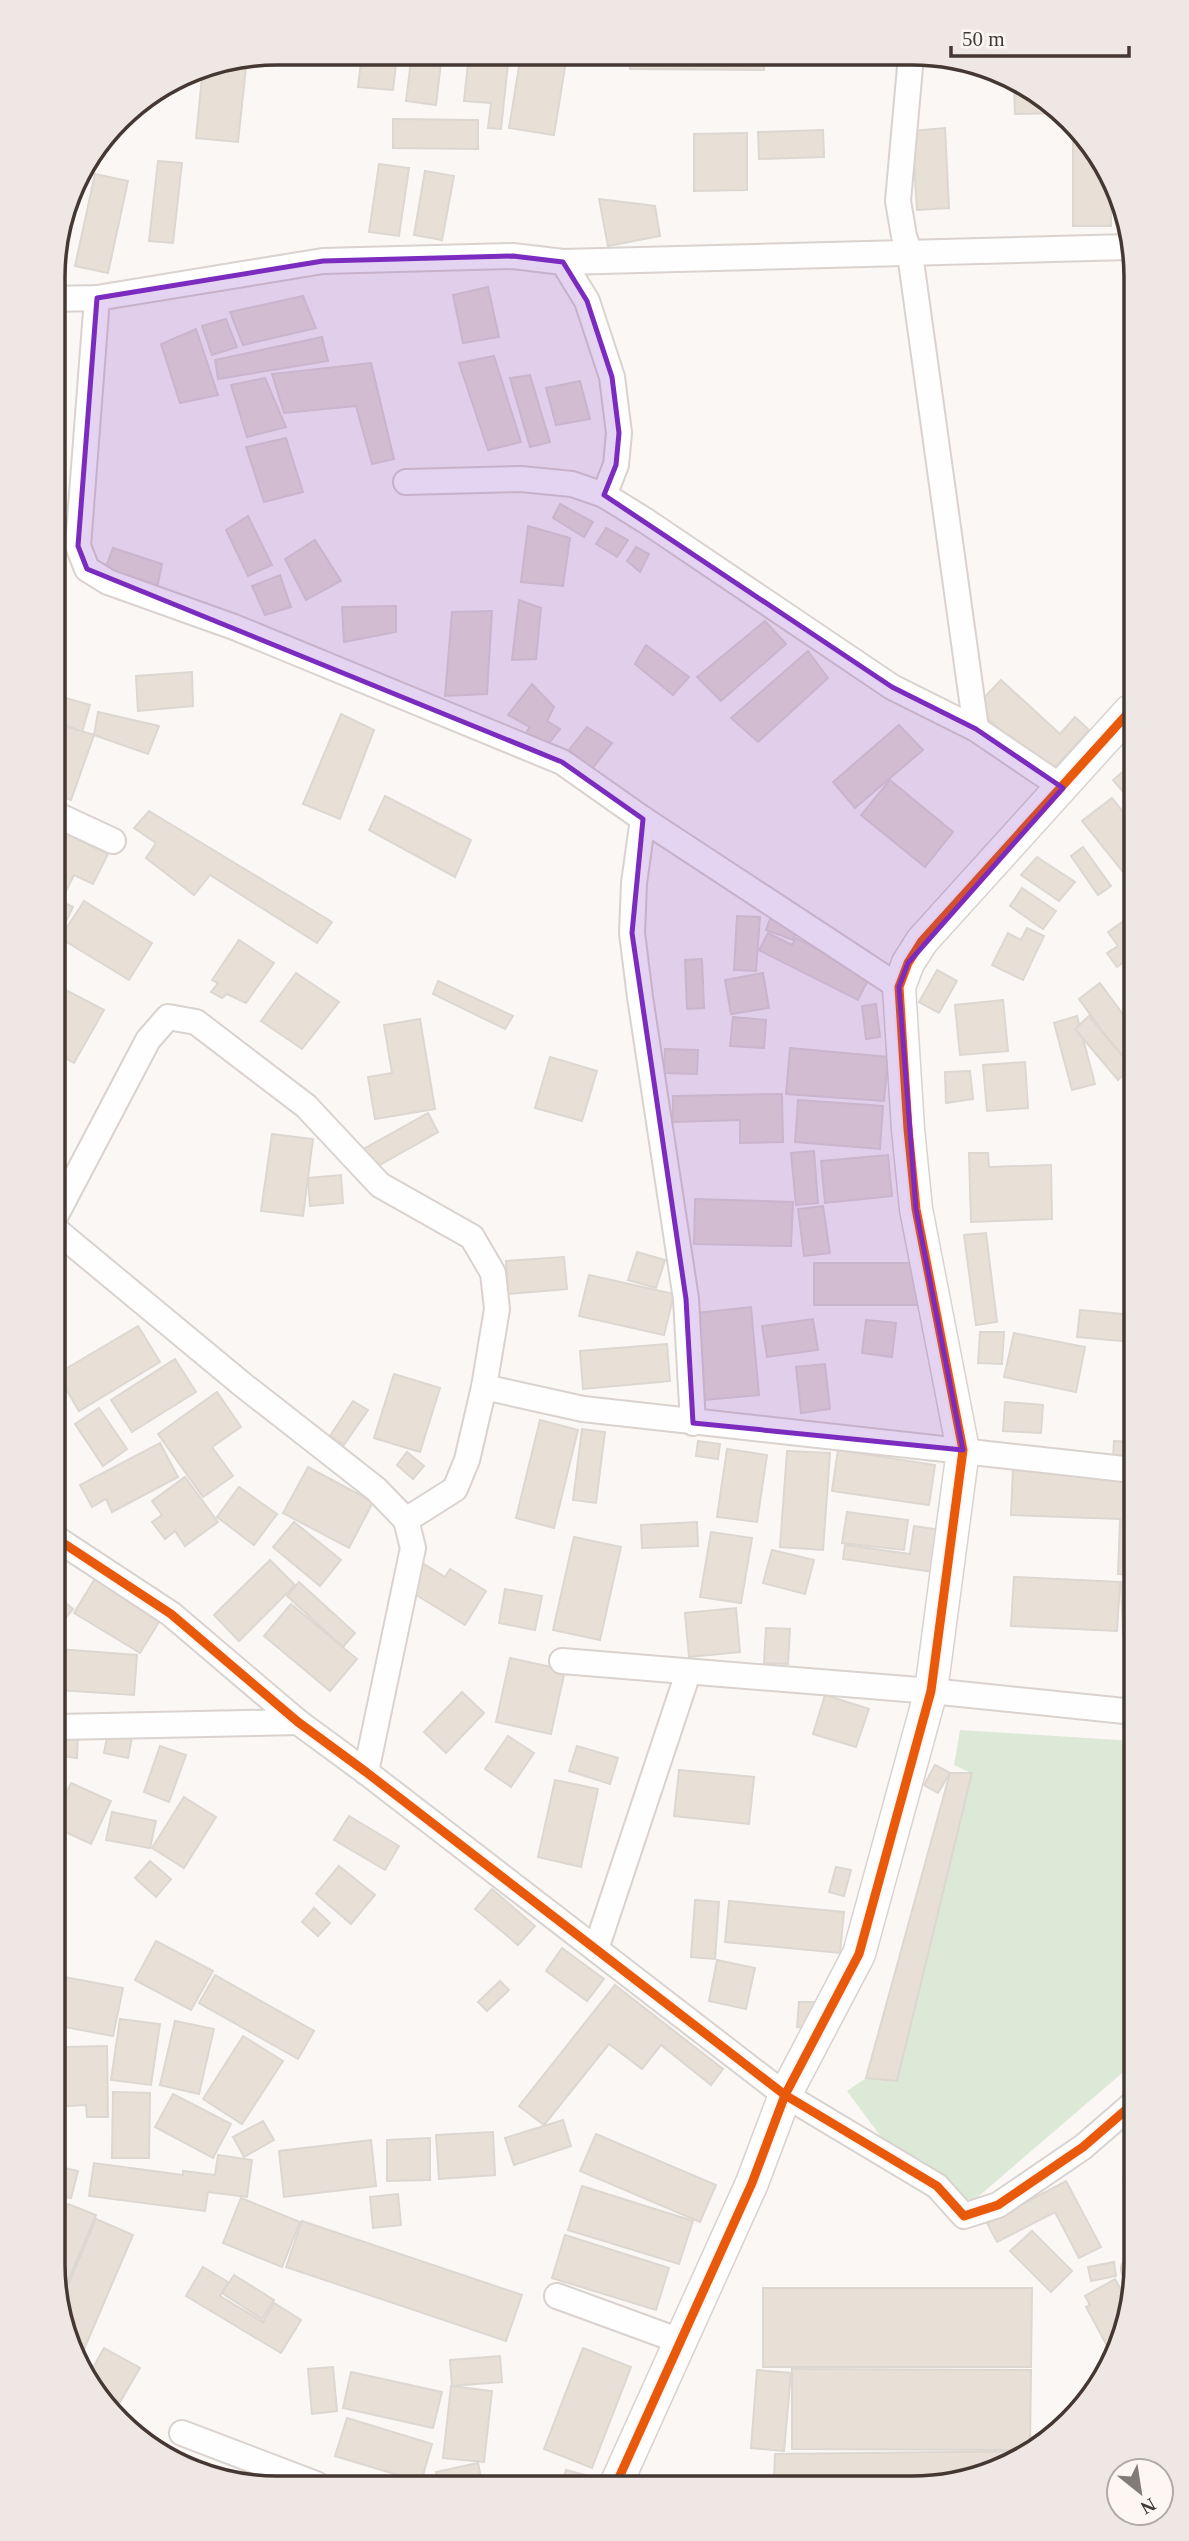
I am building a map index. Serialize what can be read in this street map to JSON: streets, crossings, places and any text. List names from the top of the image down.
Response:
{
  "scale_bar": "50 m",
  "north": "bottom right"
}
